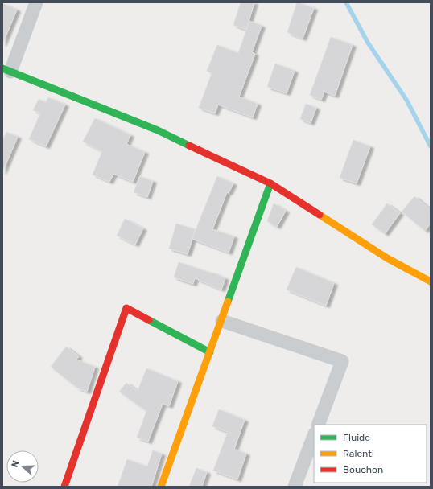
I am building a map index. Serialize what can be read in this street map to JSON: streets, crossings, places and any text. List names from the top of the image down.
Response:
{
  "legend": ["Fluide", "Ralenti", "Bouchon"],
  "north": "left"
}
